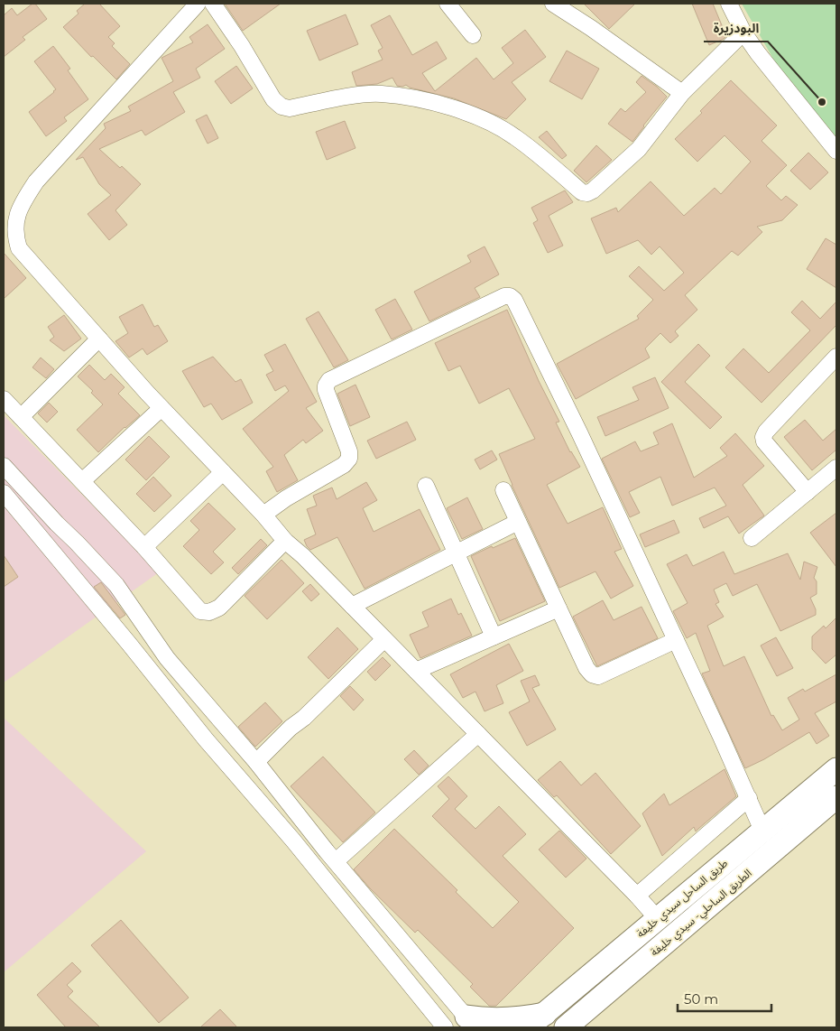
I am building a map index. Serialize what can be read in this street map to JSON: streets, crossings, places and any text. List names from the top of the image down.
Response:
{
  "streets": {
    "highway": ["طريق الساحل سيدي خليفة", "الطريق الساحلي- سيدي خليفة"]
  },
  "places": ["البودزيرة"],
  "scale_bar": "50 m"
}
